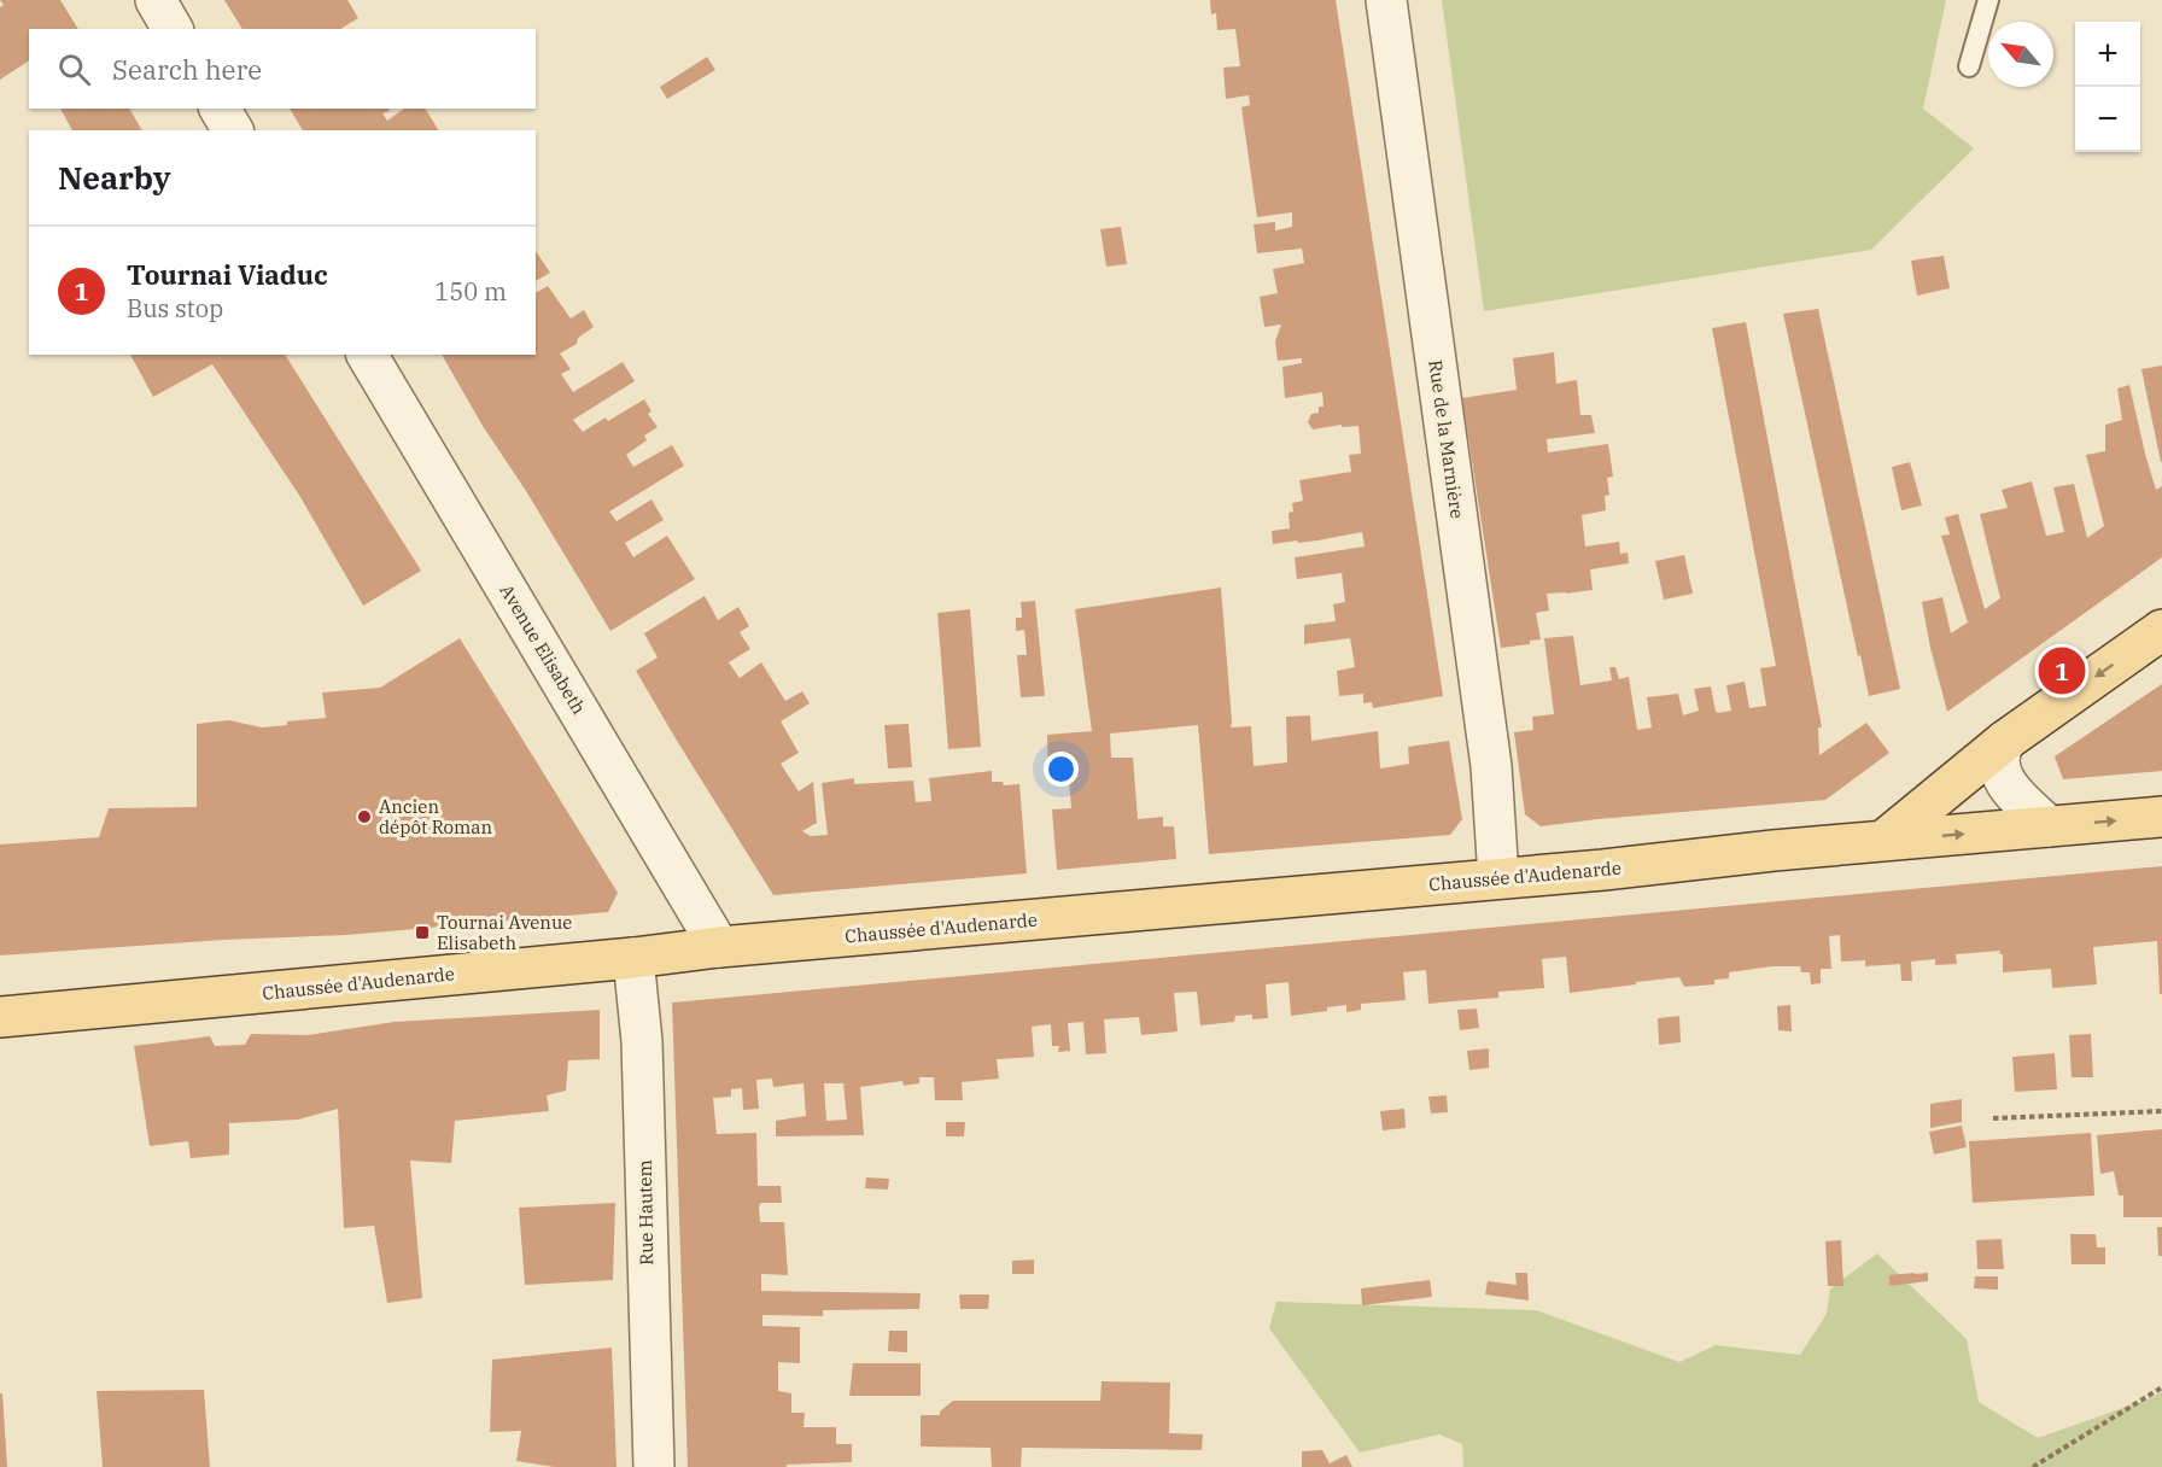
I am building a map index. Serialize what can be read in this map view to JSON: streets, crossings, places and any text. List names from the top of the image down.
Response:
{
  "streets": {
    "main road": ["Chaussée d'Audenarde"],
    "street": ["Rue de la Marnière", "Avenue Elisabeth", "Rue Hautem"]
  },
  "crossings": [
    ["Rue de la Marnière", "Chaussée d'Audenarde"],
    ["Avenue Elisabeth", "Chaussée d'Audenarde"],
    ["Chaussée d'Audenarde", "Rue Hautem"]
  ],
  "places": {
    "other": ["Ancien dépôt Roman"],
    "transit": ["Tournai Avenue Elisabeth"]
  },
  "north": "top left",
  "page": {
    "map_buttons": ["+", "−"],
    "search": "Search here",
    "heading": "Nearby",
    "list": [
      {
        "mark": "1",
        "name": "Tournai Viaduc",
        "note": "Bus stop",
        "value": "150 m"
      }
    ],
    "pins": "1"
  }
}
